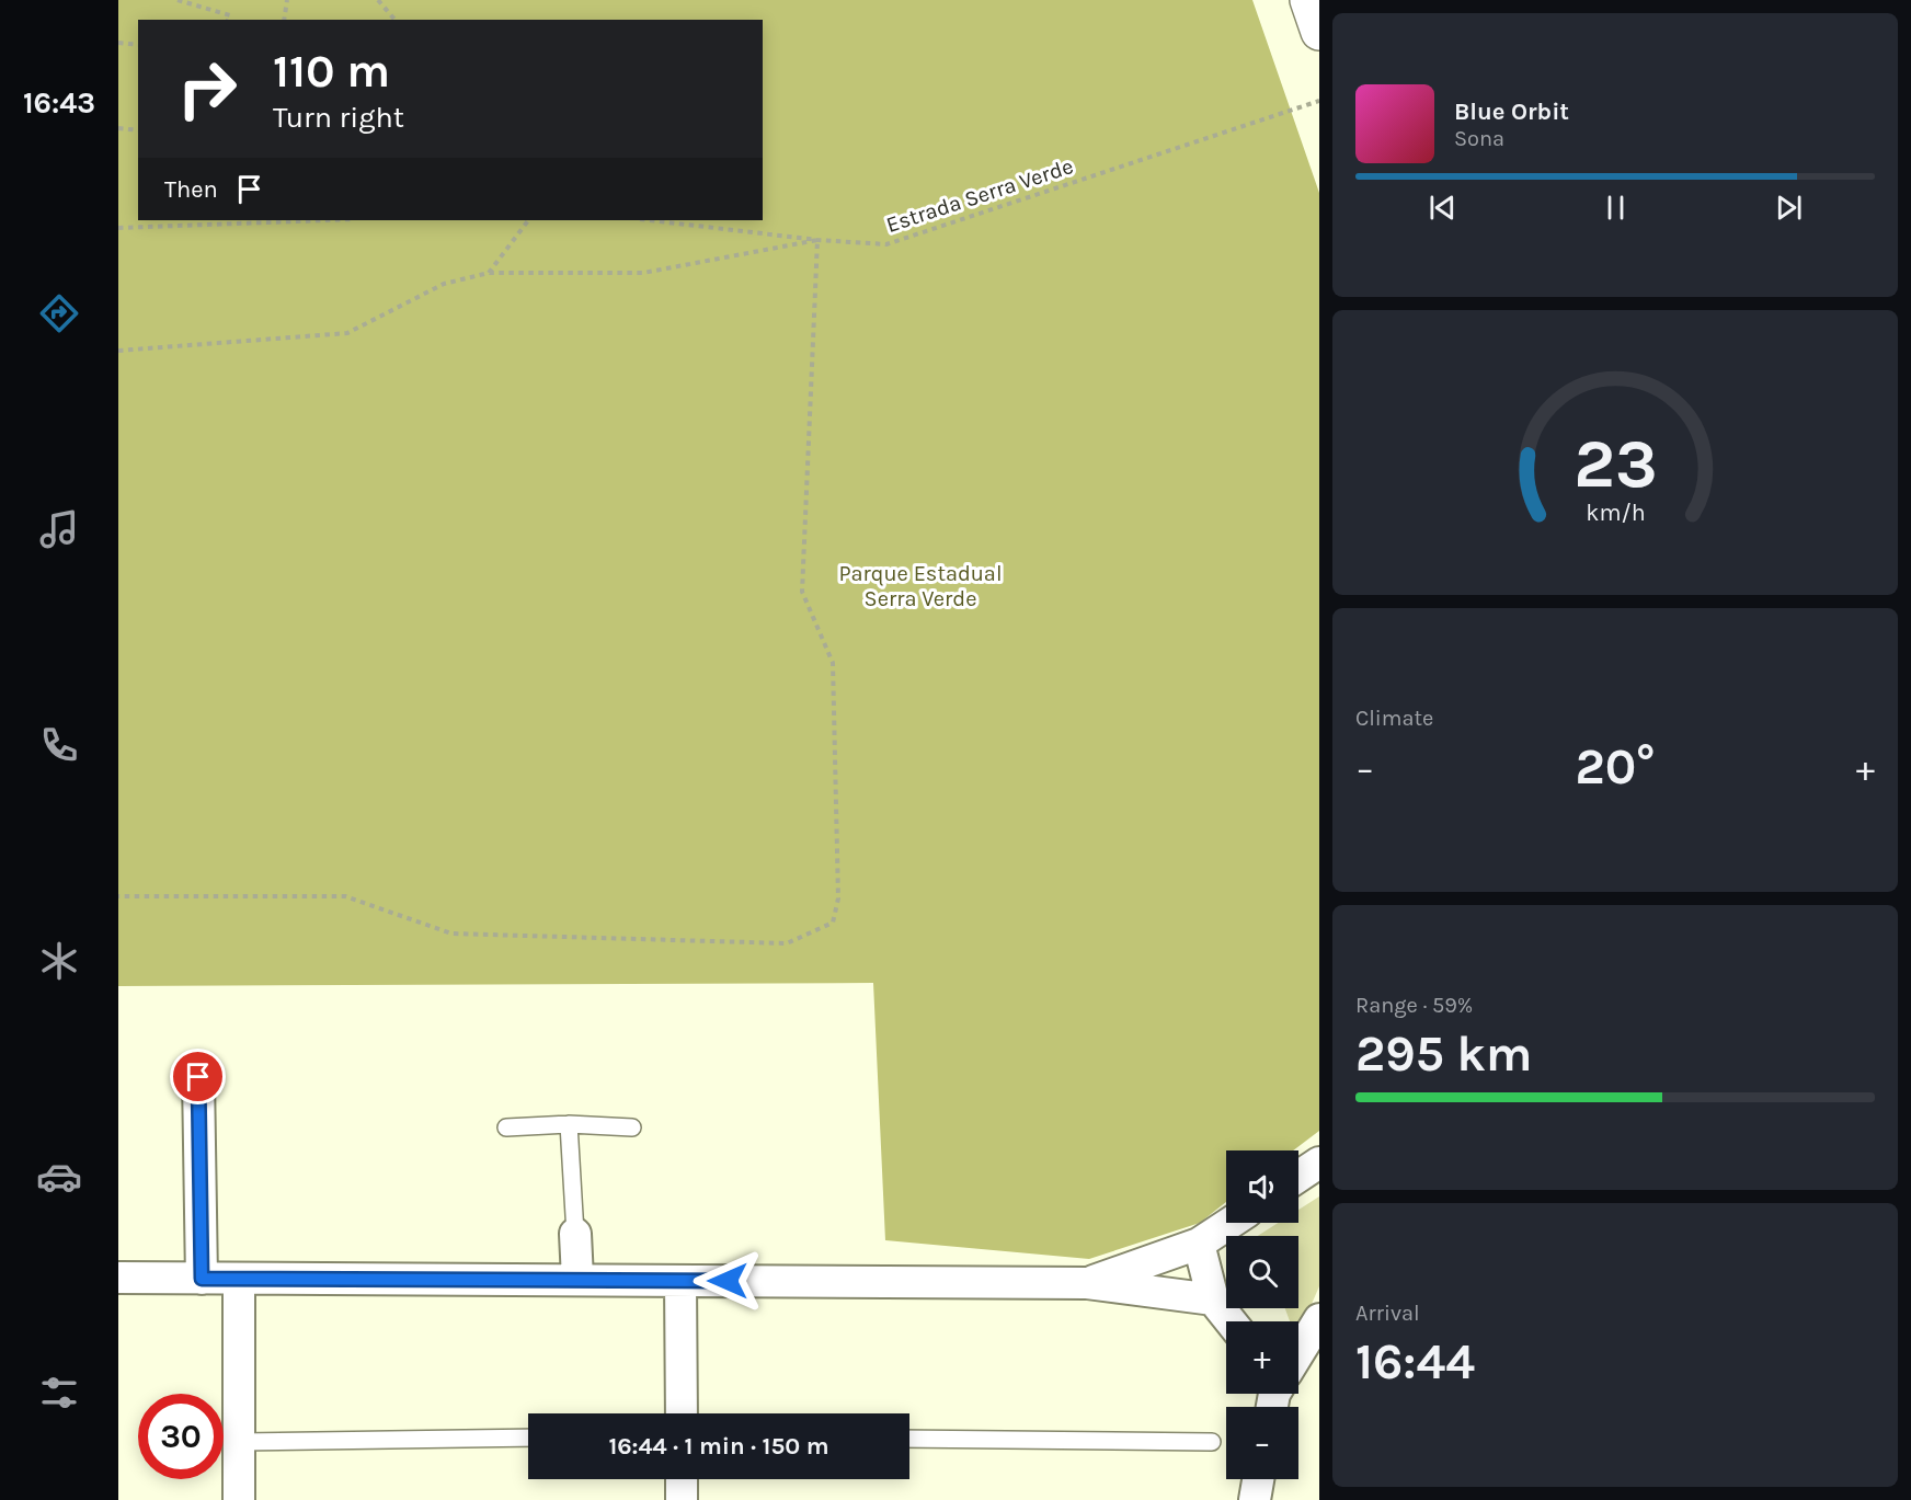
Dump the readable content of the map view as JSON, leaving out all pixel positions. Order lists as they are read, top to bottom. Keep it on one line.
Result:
{"streets":{"path":["Estrada Serra Verde"]},"parks":["Parque Estadual Serra Verde"],"page":{"tabs":"16:43","turn":["110 m","Turn right"],"song":["Blue Orbit","Sona"],"then":"Then","tile":["Climate",["Range · 59%","295 km"],["Arrival","16:44"]],"heat":["−","20°","+"],"map_buttons":["+","−"],"limit":"30","trip":"16:44 · 1 min · 150 m","gauge":["23","km/h"]}}
